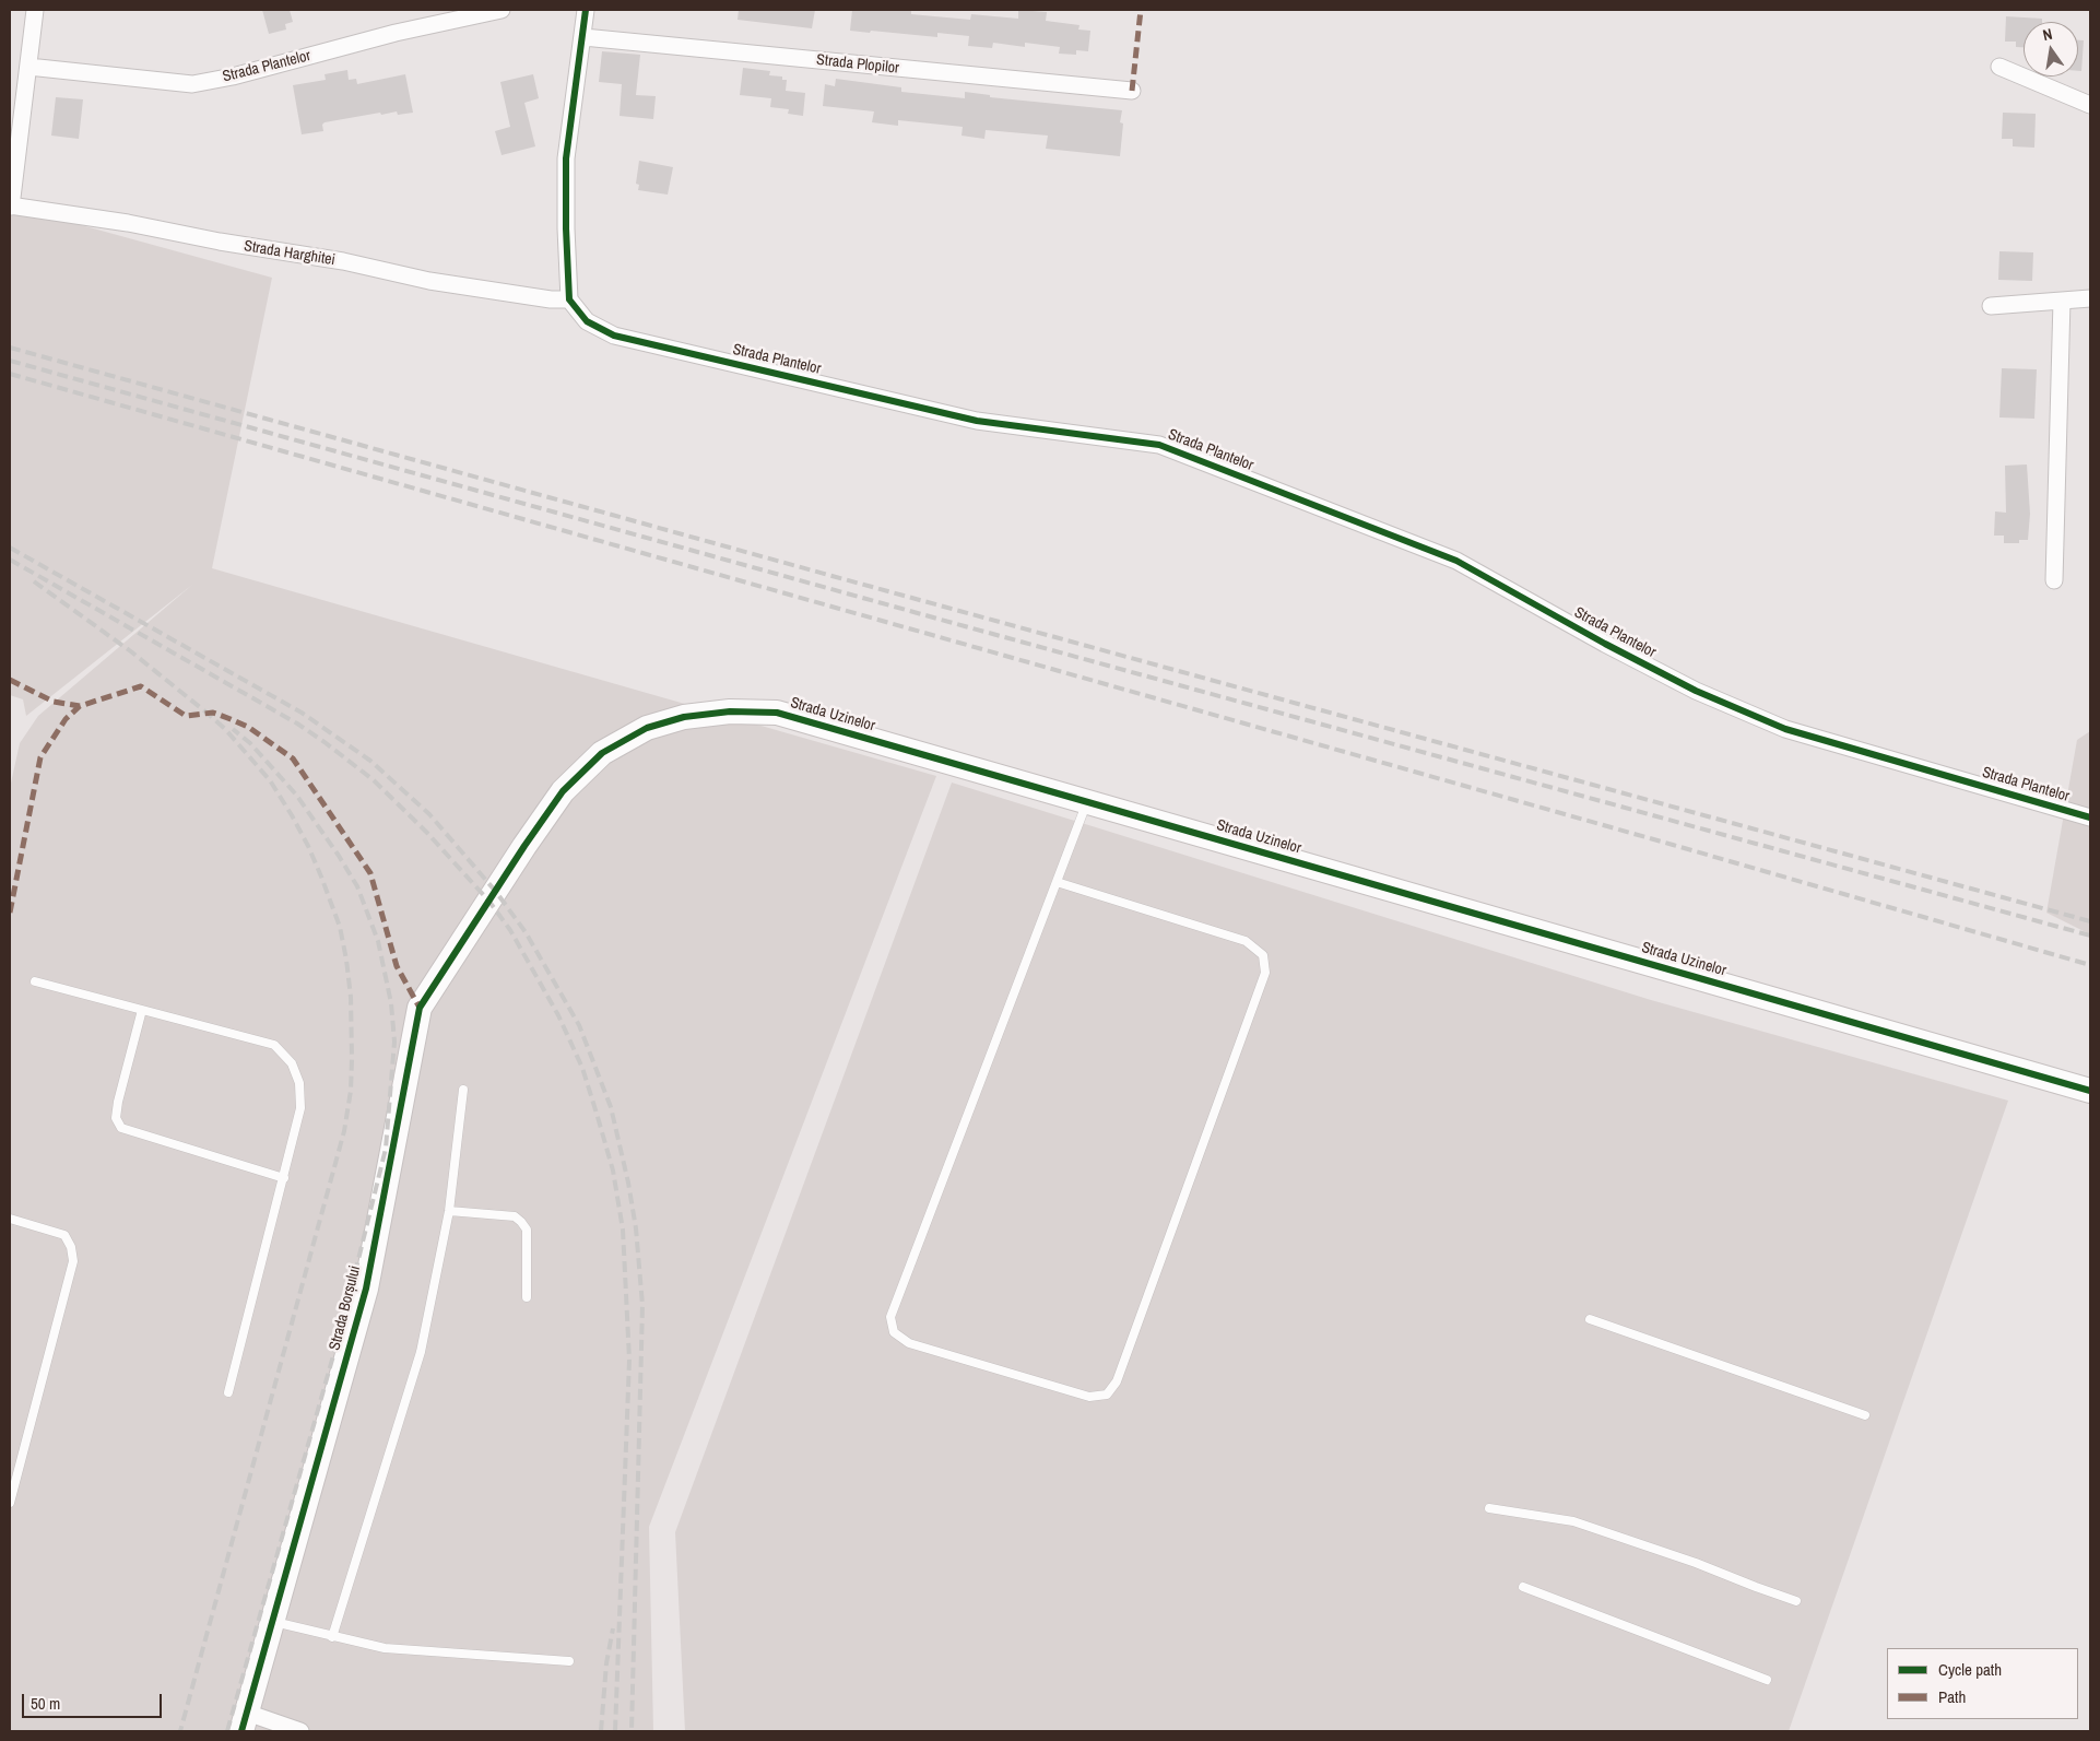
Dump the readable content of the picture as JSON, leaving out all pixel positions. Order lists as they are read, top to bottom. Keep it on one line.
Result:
{"streets":{"street":["Strada Plopilor","Strada Plantelor","Strada Harghitei","Strada Uzinelor","Strada Borșului"]},"crossings":[["Strada Plantelor","Strada Harghitei"],["Strada Uzinelor","Strada Borșului"]],"legend":["Cycle path","Path"],"scale_bar":"50 m","north":"top"}
